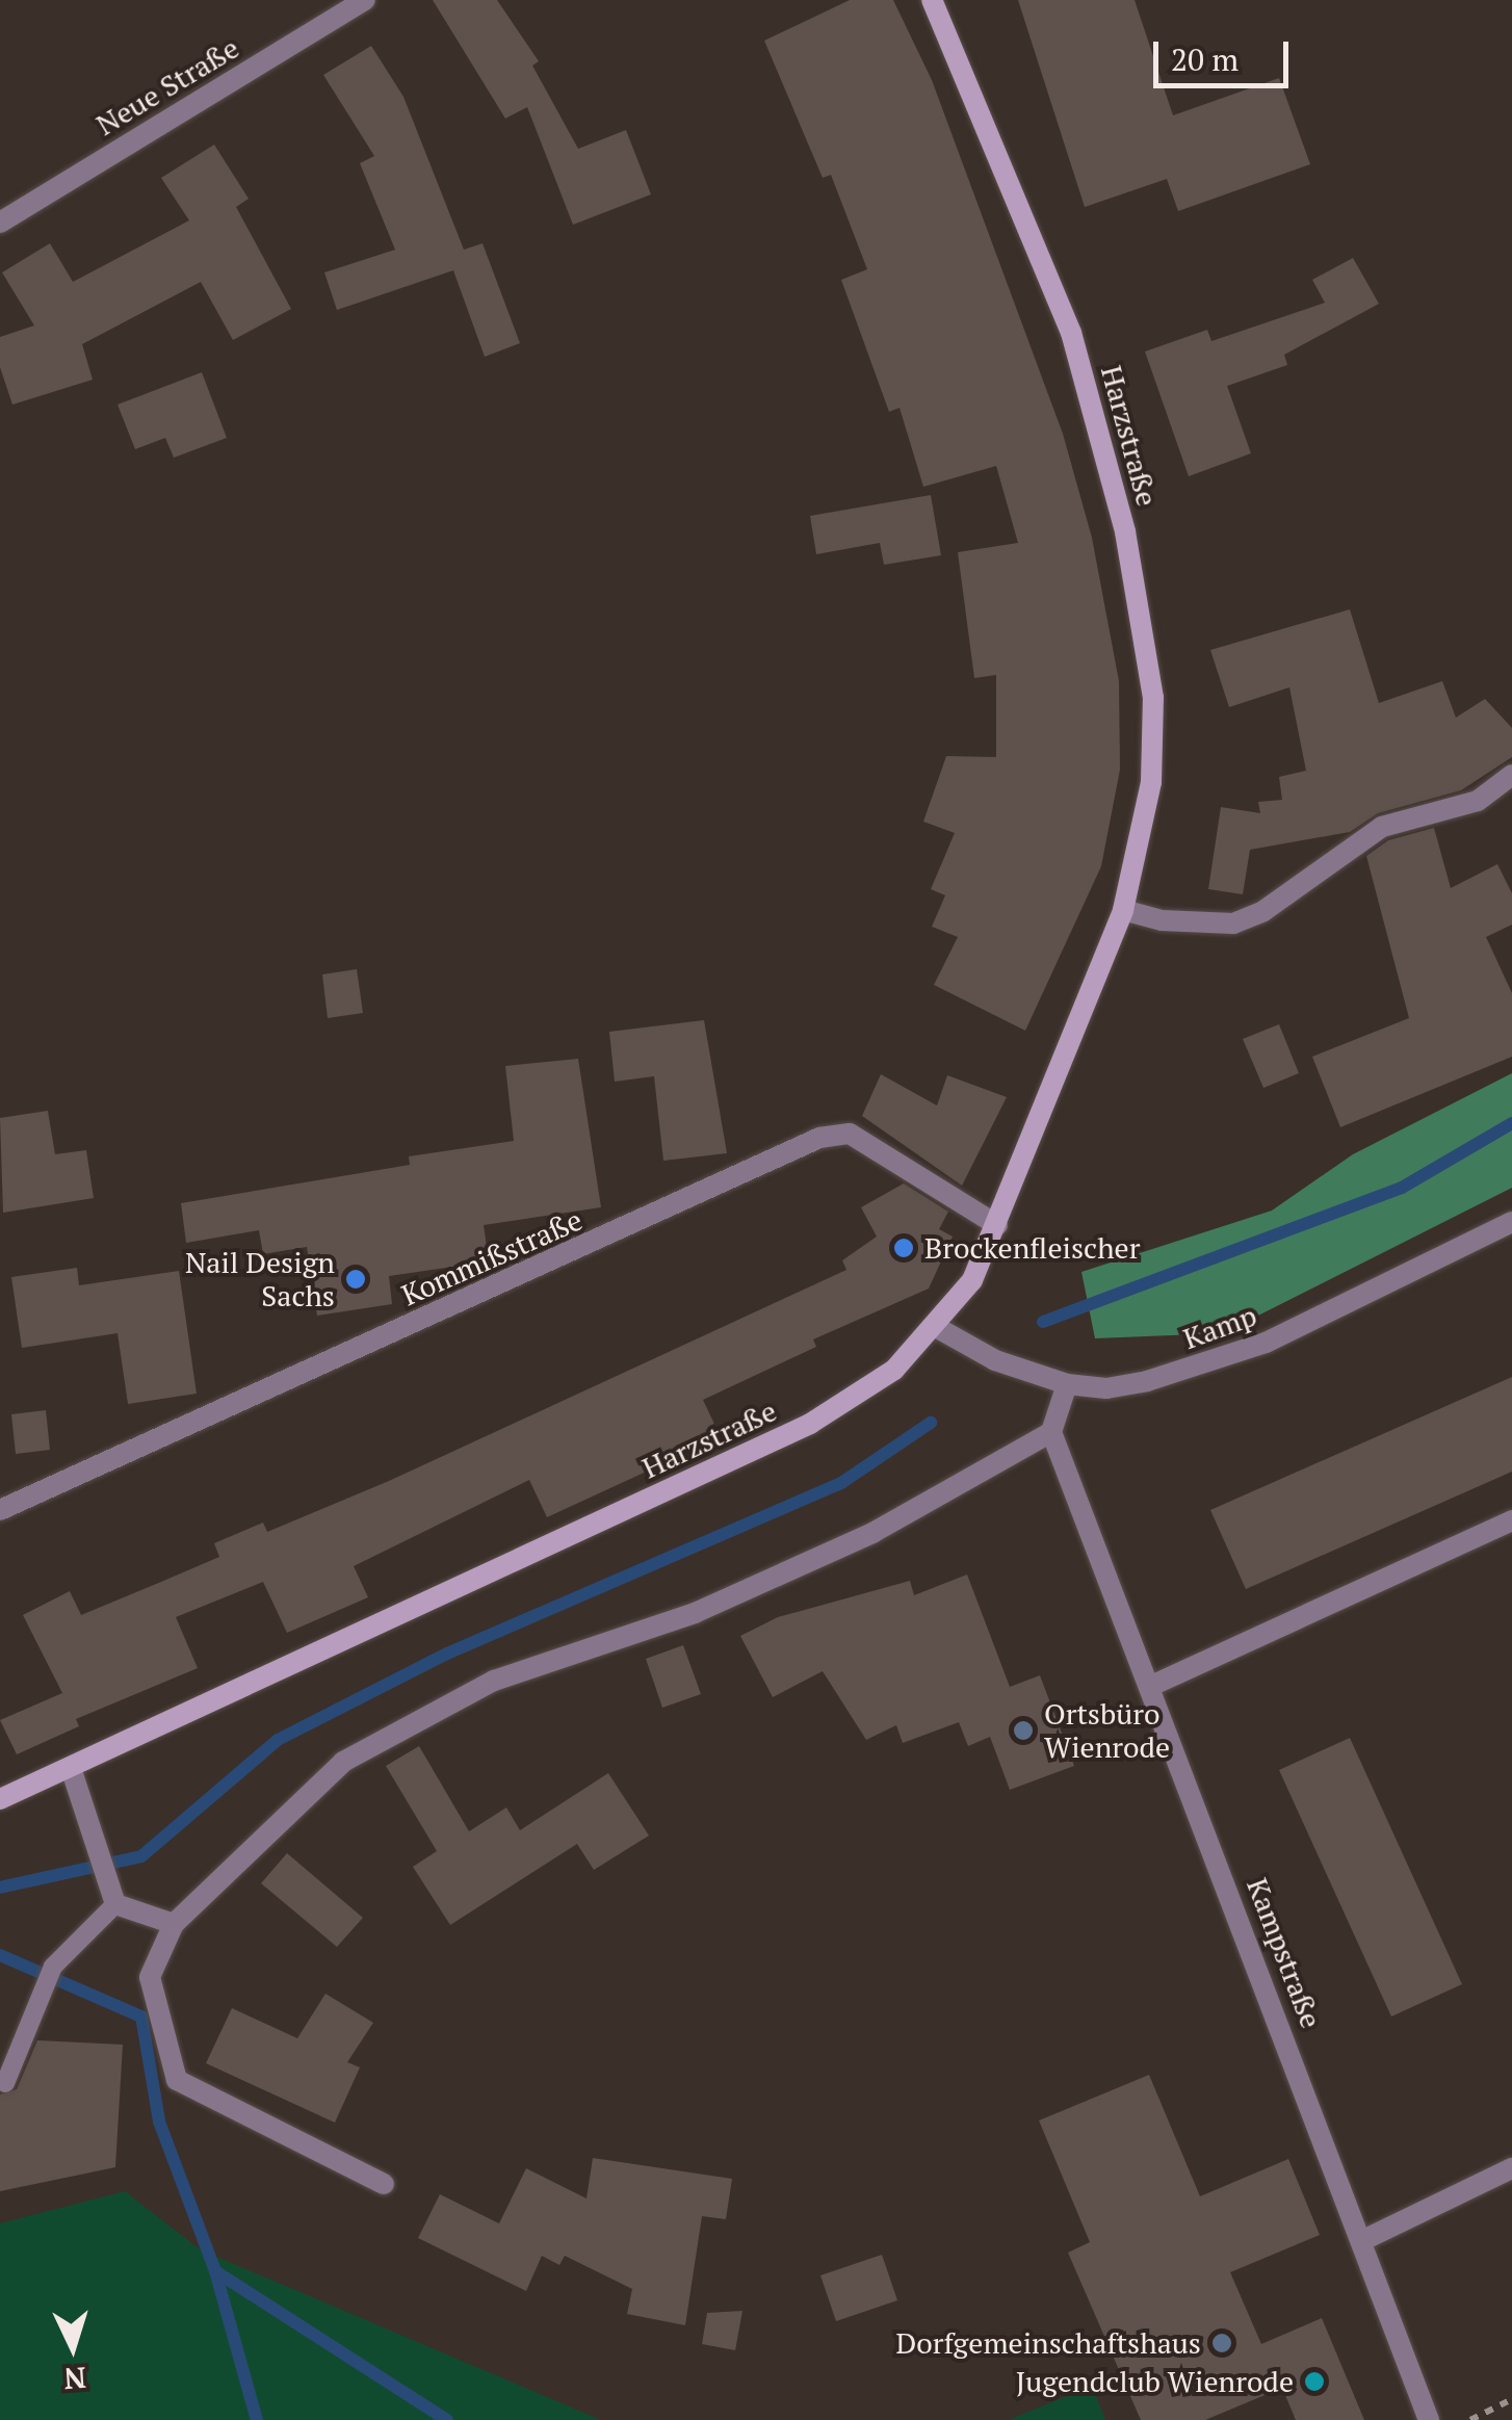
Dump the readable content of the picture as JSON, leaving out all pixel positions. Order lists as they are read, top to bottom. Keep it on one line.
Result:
{"streets":{"main road":["Harzstraße"],"street":["Neue Straße","Kommißstraße","Kamp","Kampstraße"]},"crossings":[["Harzstraße","Kommißstraße"],["Harzstraße","Kamp"]],"places":["Brockenfleischer","Nail Design Sachs","Ortsbüro Wienrode","Dorfgemeinschaftshaus","Jugendclub Wienrode"],"scale_bar":"20 m","north":"bottom"}
